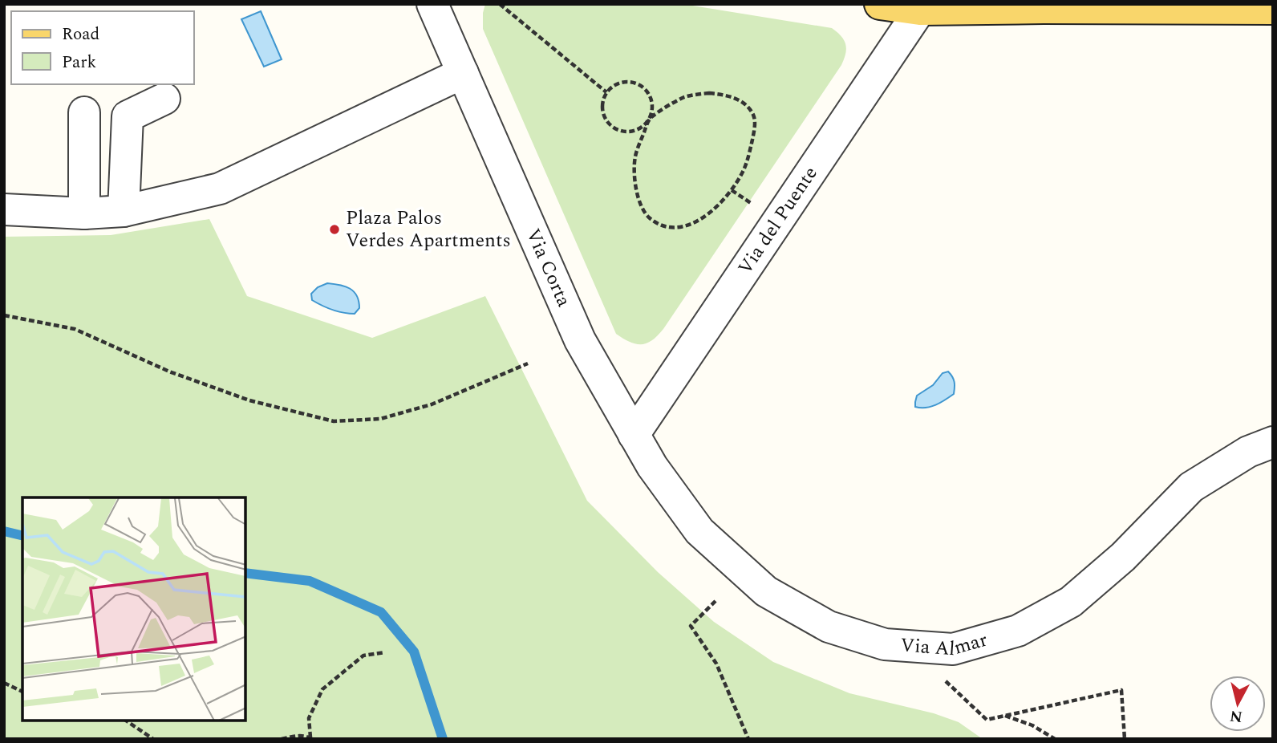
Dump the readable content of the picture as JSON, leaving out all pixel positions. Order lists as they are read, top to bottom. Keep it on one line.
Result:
{"streets":{"street":["Via del Puente","Via Corta","Via Almar"]},"crossings":[["Via del Puente","Via Corta"],["Via del Puente","Via Almar"],["Via Corta","Via Almar"]],"places":["Plaza Palos Verdes Apartments"],"legend":["Road","Park"],"north":"bottom"}
